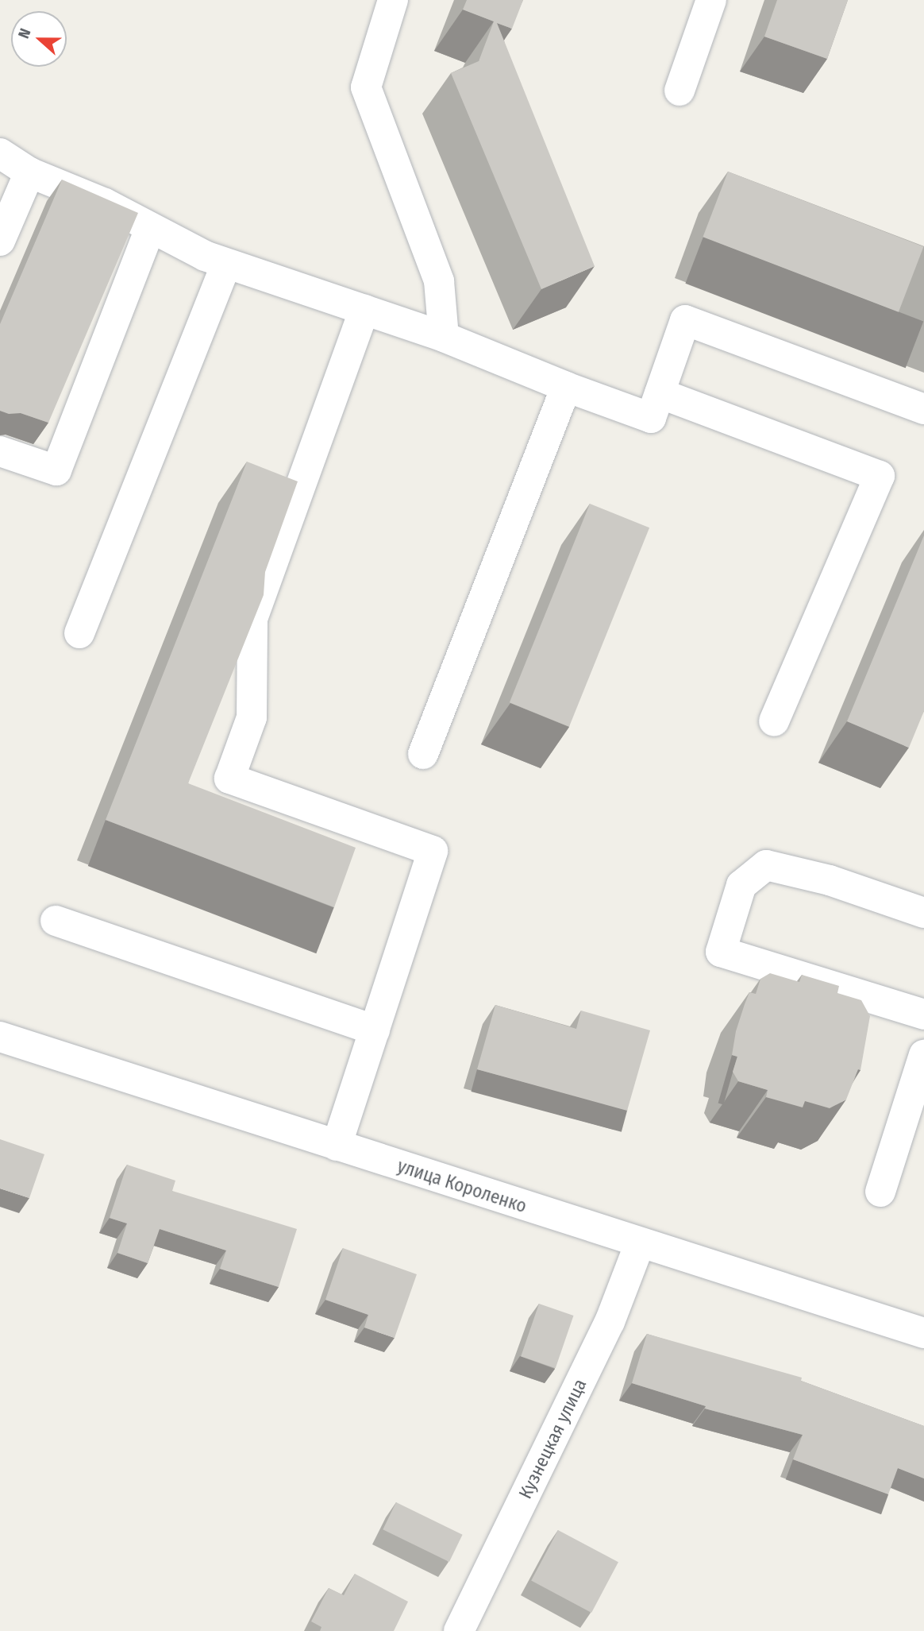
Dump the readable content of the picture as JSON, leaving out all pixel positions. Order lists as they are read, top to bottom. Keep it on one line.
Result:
{"streets":{"street":["улица Короленко","Кузнецкая улица"]},"crossings":[["улица Короленко","Кузнецкая улица"]],"north":"left"}
